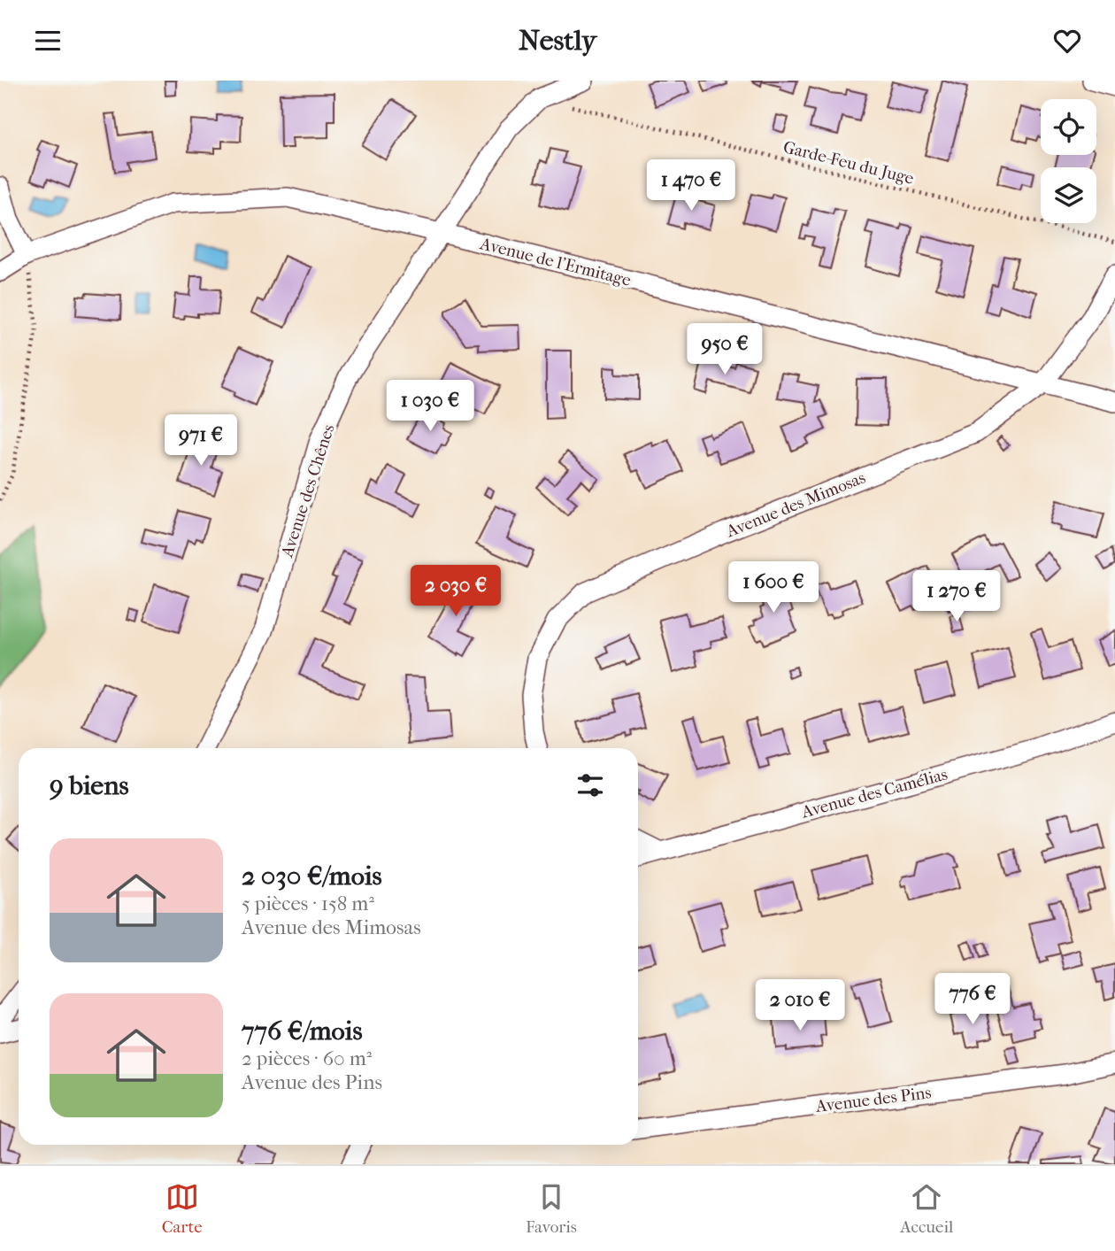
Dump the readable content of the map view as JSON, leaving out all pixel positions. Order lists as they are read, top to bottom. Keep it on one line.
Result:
{"streets":{"street":["Avenue de l'Ermitage","Avenue des Chênes","Avenue des Mimosas","Avenue des Camélias","Avenue des Pins"],"path":["Garde-Feu du Juge"]},"crossings":[["Garde-Feu du Juge","Avenue des Chênes"],["Avenue de l'Ermitage","Avenue des Chênes"],["Avenue de l'Ermitage","Avenue des Mimosas"]],"page":{"header":"Nestly","price":["1 470 €","950 €","1 030 €","971 €","1 600 €","2 030 €","1 270 €","776 €","2 010 €"],"heading":"9 biens","list":[{"name":"2 030 €/mois","note":"5 pièces · 158 m² · Avenue des Mimosas"},{"name":"776 €/mois","note":"2 pièces · 60 m² · Avenue des Pins"}],"tabs":["Carte","Favoris","Accueil"]}}
